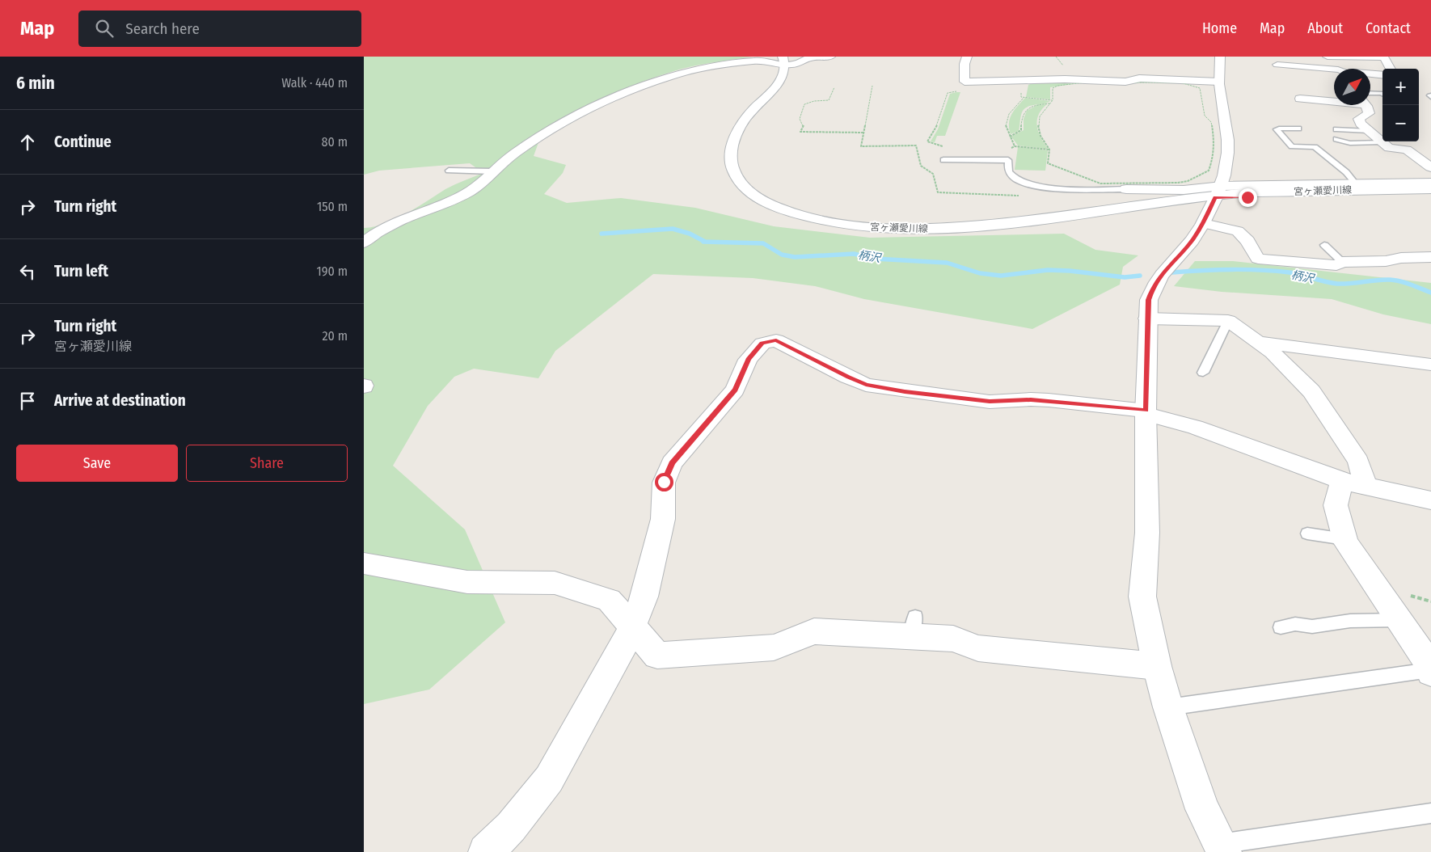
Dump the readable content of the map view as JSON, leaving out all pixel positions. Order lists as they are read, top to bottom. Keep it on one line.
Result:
{"streets":{"street":["宮ヶ瀬愛川線"]},"water":["柄沢"],"north":"top right","page":{"header":"Map","search":"Search here","nav":["Home","Map","About","Contact"],"heading":["6 min","Walk · 440 m"],"map_buttons":["+","−"],"list":[["Continue","80 m"],["Turn right","150 m"],["Turn left","190 m"],["Turn right","宮ヶ瀬愛川線","20 m"],"Arrive at destination"],"buttons":["Save","Share"]}}
